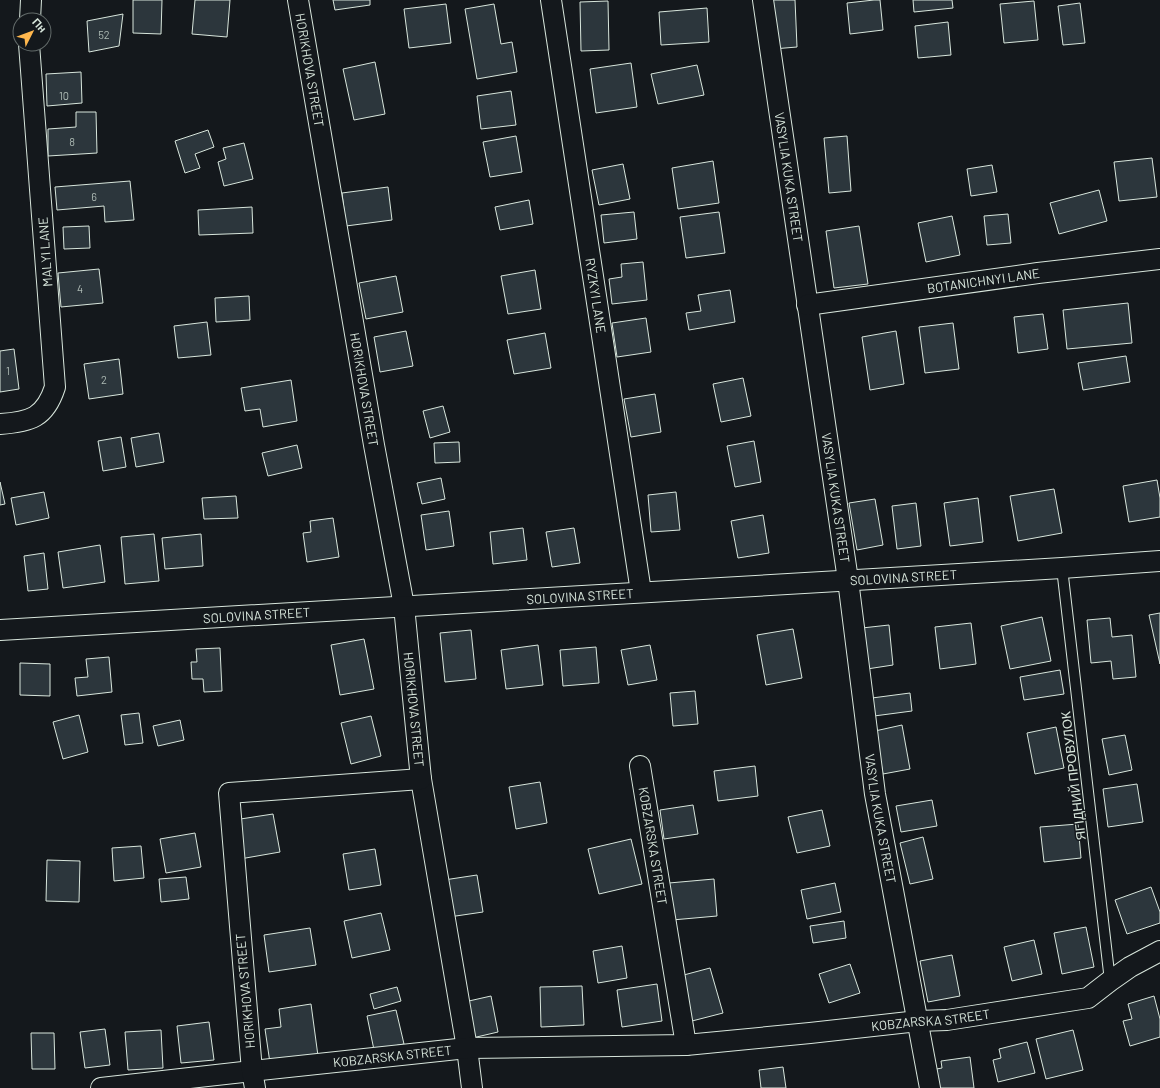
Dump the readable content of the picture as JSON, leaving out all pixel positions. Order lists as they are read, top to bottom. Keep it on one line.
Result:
{"streets":{"street":["HORIKHOVA STREET","VASYLIA KUKA STREET","MALYI LANE","BOTANICHNYI LANE","RYZKYI LANE","SOLOVINA STREET","KOBZARSKA STREET"],"lane":["ЯГІДНИЙ ПРОВУЛОК"]},"crossings":[["HORIKHOVA STREET","SOLOVINA STREET"],["HORIKHOVA STREET","KOBZARSKA STREET"],["VASYLIA KUKA STREET","BOTANICHNYI LANE"],["VASYLIA KUKA STREET","SOLOVINA STREET"],["VASYLIA KUKA STREET","KOBZARSKA STREET"],["RYZKYI LANE","SOLOVINA STREET"],["SOLOVINA STREET","ЯГІДНИЙ ПРОВУЛОК"],["ЯГІДНИЙ ПРОВУЛОК","KOBZARSKA STREET"]],"house_numbers":["52","10","8","6","4","1","2"],"north":"top right"}
